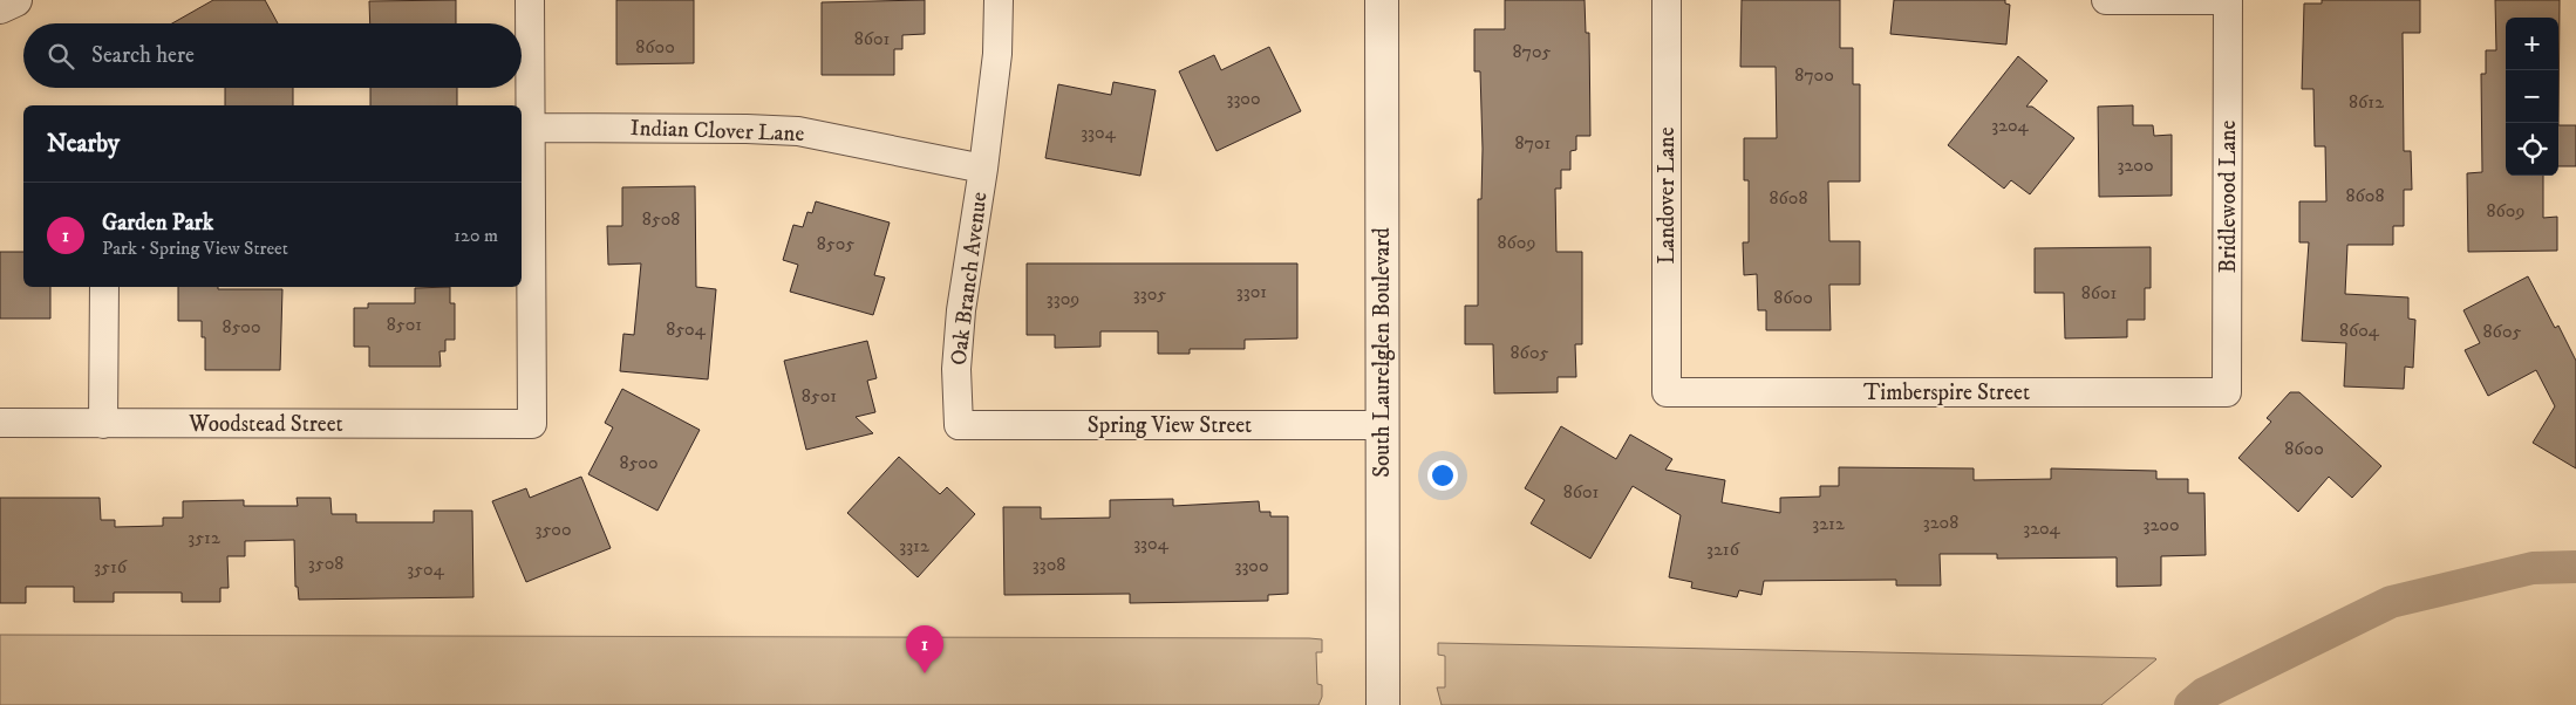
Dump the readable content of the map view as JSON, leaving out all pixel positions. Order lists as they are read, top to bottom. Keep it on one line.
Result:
{"streets":{"street":["Indian Clover Lane","Landover Lane","Bridlewood Lane","Oak Branch Avenue","South Laurelglen Boulevard","Timberspire Street","Woodstead Street","Spring View Street"]},"crossings":[["Indian Clover Lane","Oak Branch Avenue"],["Indian Clover Lane","Woodstead Street"],["Landover Lane","Timberspire Street"],["Bridlewood Lane","Timberspire Street"],["Oak Branch Avenue","Spring View Street"],["South Laurelglen Boulevard","Spring View Street"]],"house_numbers":["8601","8600","8705","8700","3300","8612","3204","3304","8701","3200","8608","8608","8609","8508","8609","8505","3301","8601","3305","8600","3309","8501","8500","8504","8604","8605","8605","8501","8600","8500","8601","3208","3212","3200","3204","3500","3512","3304","3312","3216","3508","3308","3300","3516","3504"],"page":{"map_buttons":["+","−"],"search":"Search here","heading":"Nearby","list":[{"mark":"1","name":"Garden Park","note":"Park · Spring View Street","value":"120 m"}],"pins":"1"}}
